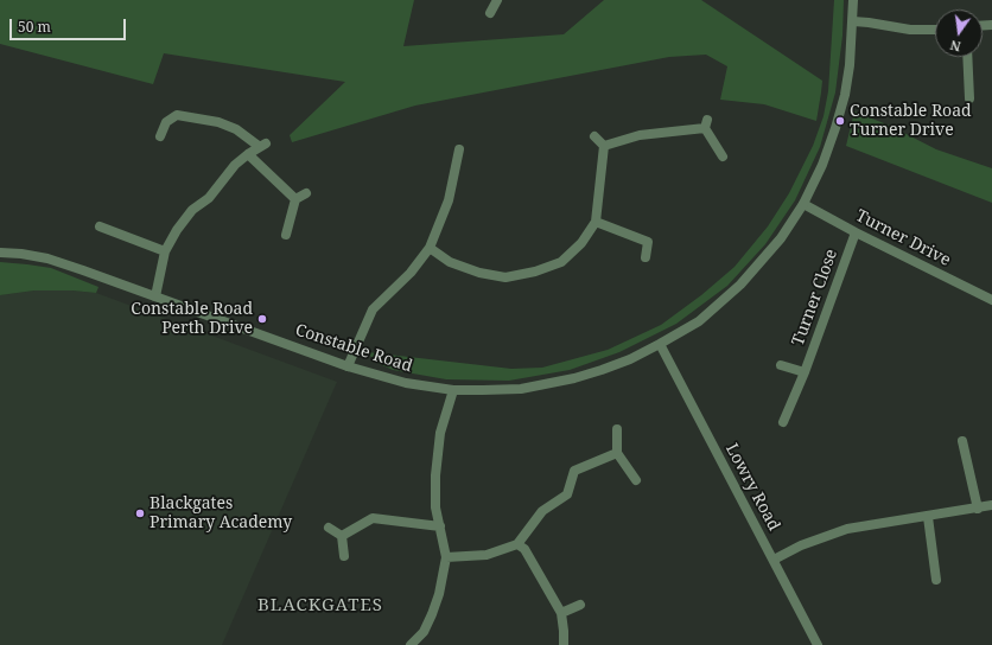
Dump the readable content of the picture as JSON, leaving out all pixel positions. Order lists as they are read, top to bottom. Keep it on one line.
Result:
{"streets":{"street":["Turner Drive","Turner Close","Constable Road","Lowry Road"]},"crossings":[["Turner Drive","Turner Close"],["Turner Drive","Constable Road"],["Constable Road","Lowry Road"]],"districts":["BLACKGATES"],"places":["Constable Road Turner Drive","Constable Road Perth Drive","Blackgates Primary Academy"],"scale_bar":"50 m","north":"bottom"}
